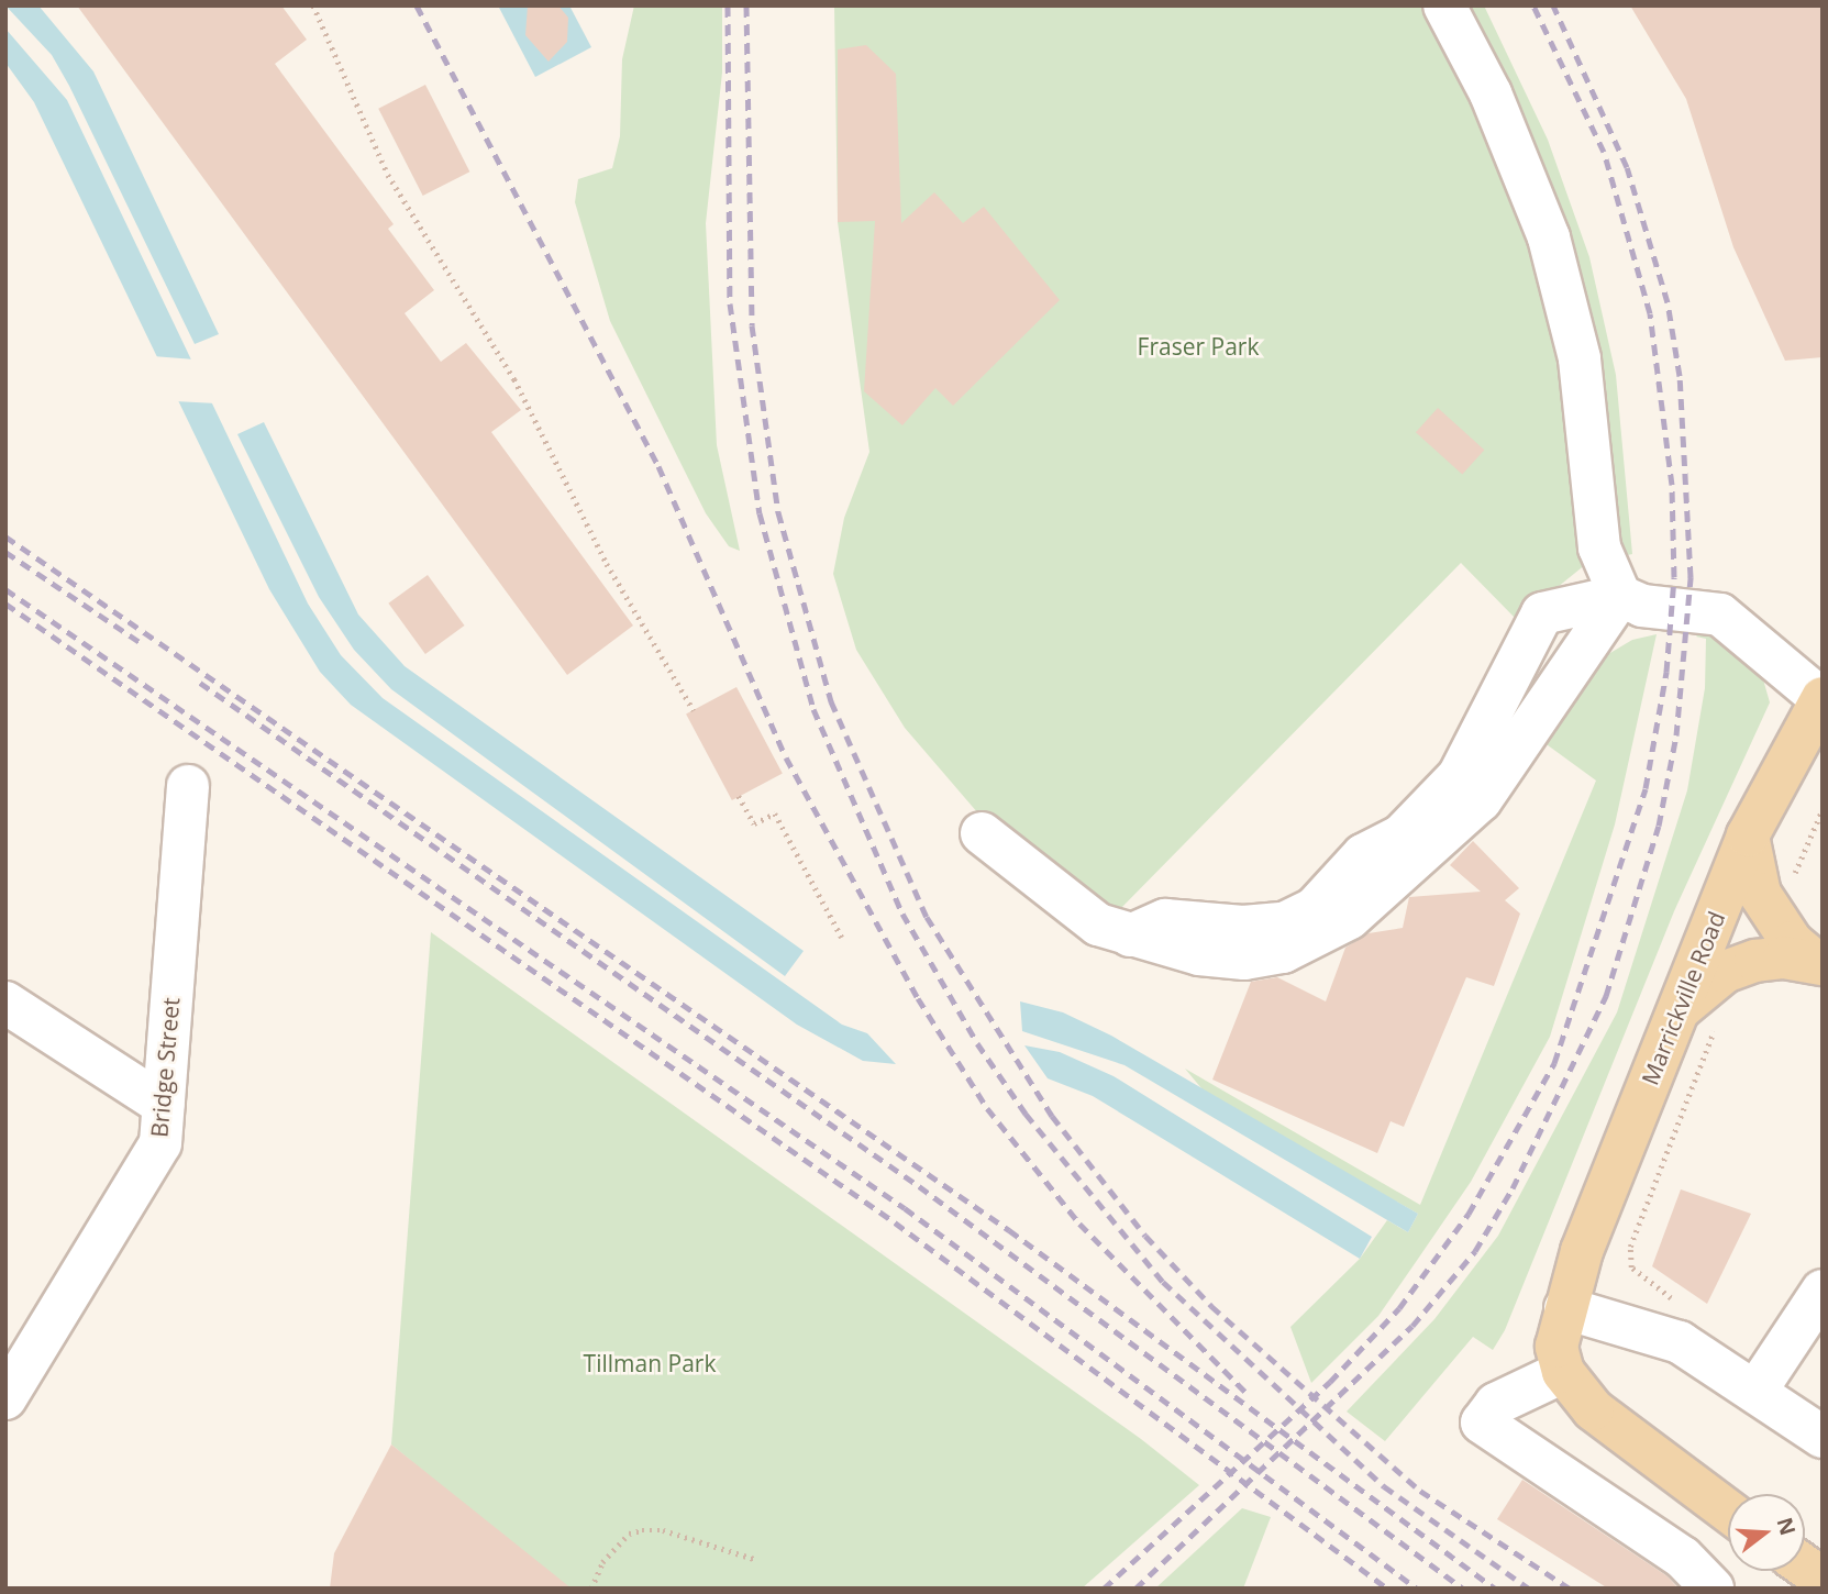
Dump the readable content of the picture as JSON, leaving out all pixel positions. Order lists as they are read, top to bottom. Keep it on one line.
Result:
{"streets":{"main road":["Marrickville Road"],"street":["Bridge Street"]},"parks":["Fraser Park","Tillman Park"],"north":"right"}
